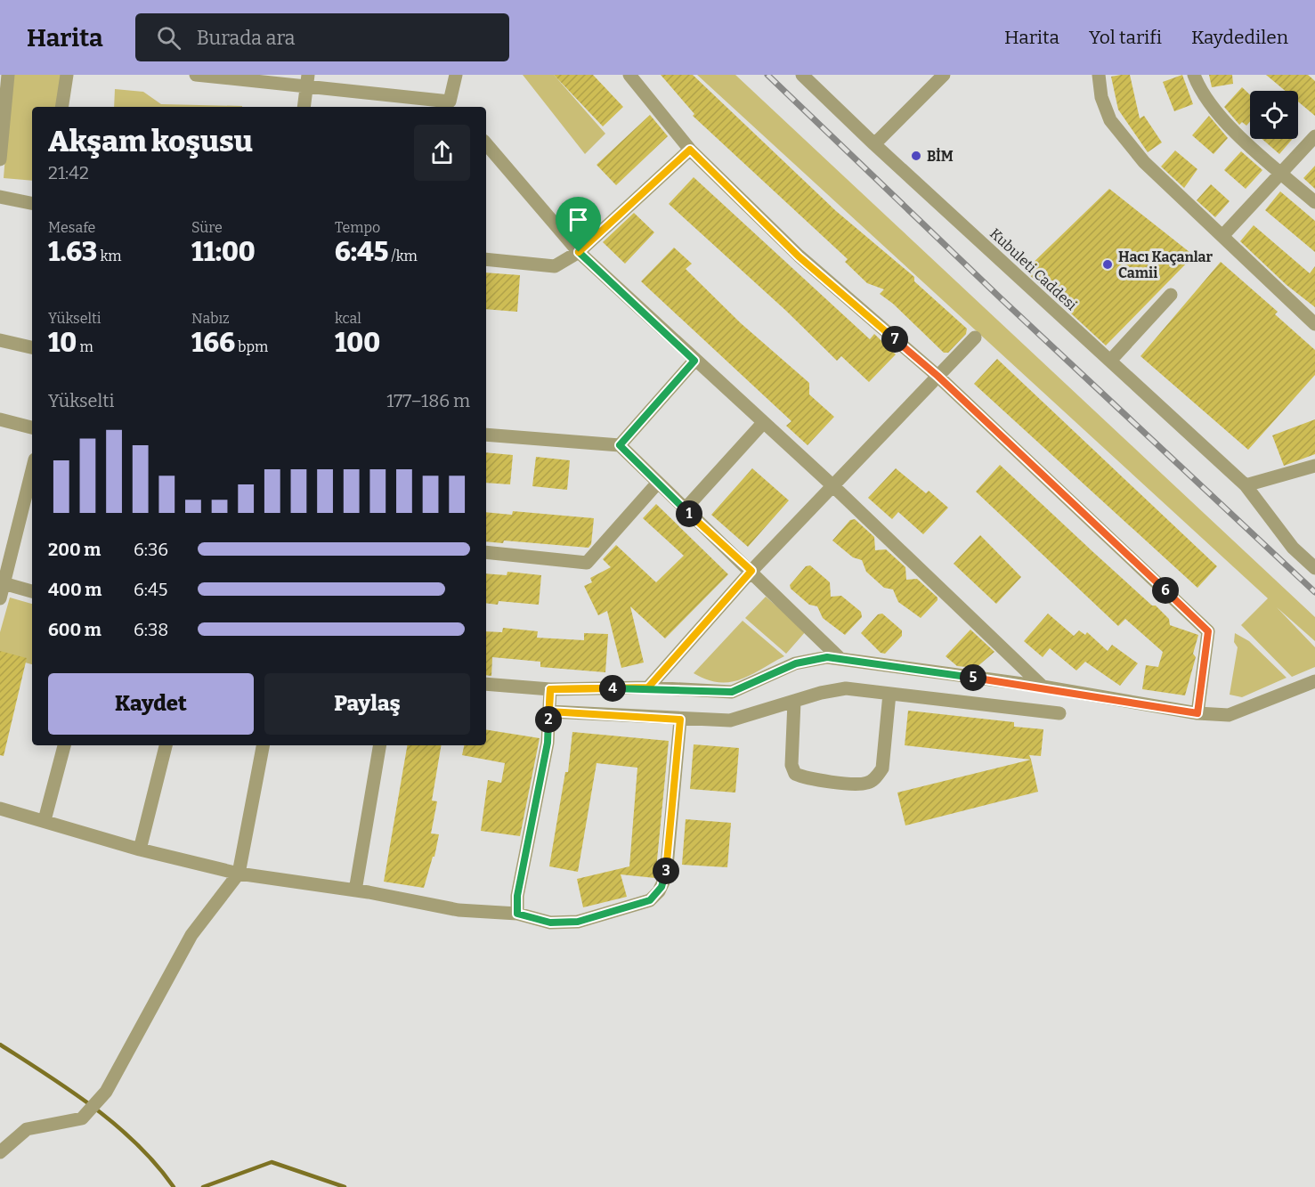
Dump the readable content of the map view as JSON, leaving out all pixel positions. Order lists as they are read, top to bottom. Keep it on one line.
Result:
{"streets":{"street":["Kubuleti Caddesi"]},"places":["BİM","Hacı Kaçanlar Camii"],"page":{"header":"Harita","search":"Burada ara","nav":["Harita","Yol tarifi","Kaydedilen"],"heading":["Akşam koşusu","21:42"],"stats":[["Mesafe","1.63 km"],["Süre","11:00"],["Tempo","6:45 /km"],["Yükselti","10 m"],["Nabız","166 bpm"],["kcal","100"]],"pins":["7","1","6","5","4","2","3"],"chart":["Yükselti","177–186 m"],"list":[{"name":"200 m","note":"6:36"},{"name":"400 m","note":"6:45"},{"name":"600 m","note":"6:38"}],"buttons":["Kaydet","Paylaş"]}}
